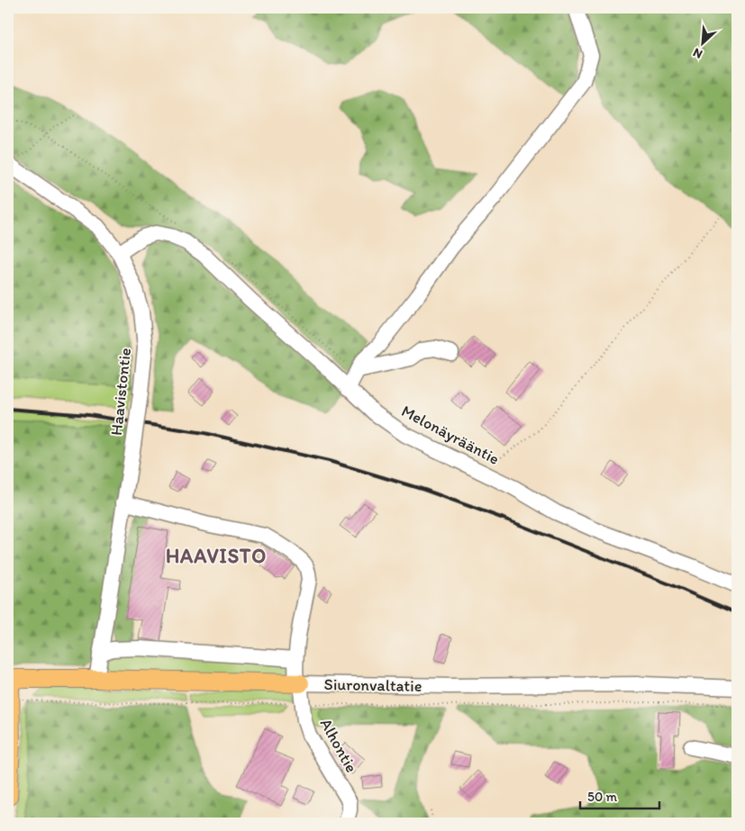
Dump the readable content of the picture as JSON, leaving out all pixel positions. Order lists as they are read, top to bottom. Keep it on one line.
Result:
{"streets":{"main road":["Siuronvaltatie"],"street":["Haavistontie","Melonäyrääntie","Alhontie"]},"crossings":[["Haavistontie","Melonäyrääntie"],["Haavistontie","Siuronvaltatie"],["Haavistontie","Alhontie"],["Siuronvaltatie","Alhontie"]],"districts":["HAAVISTO"],"scale_bar":"50 m","north":"bottom left"}
